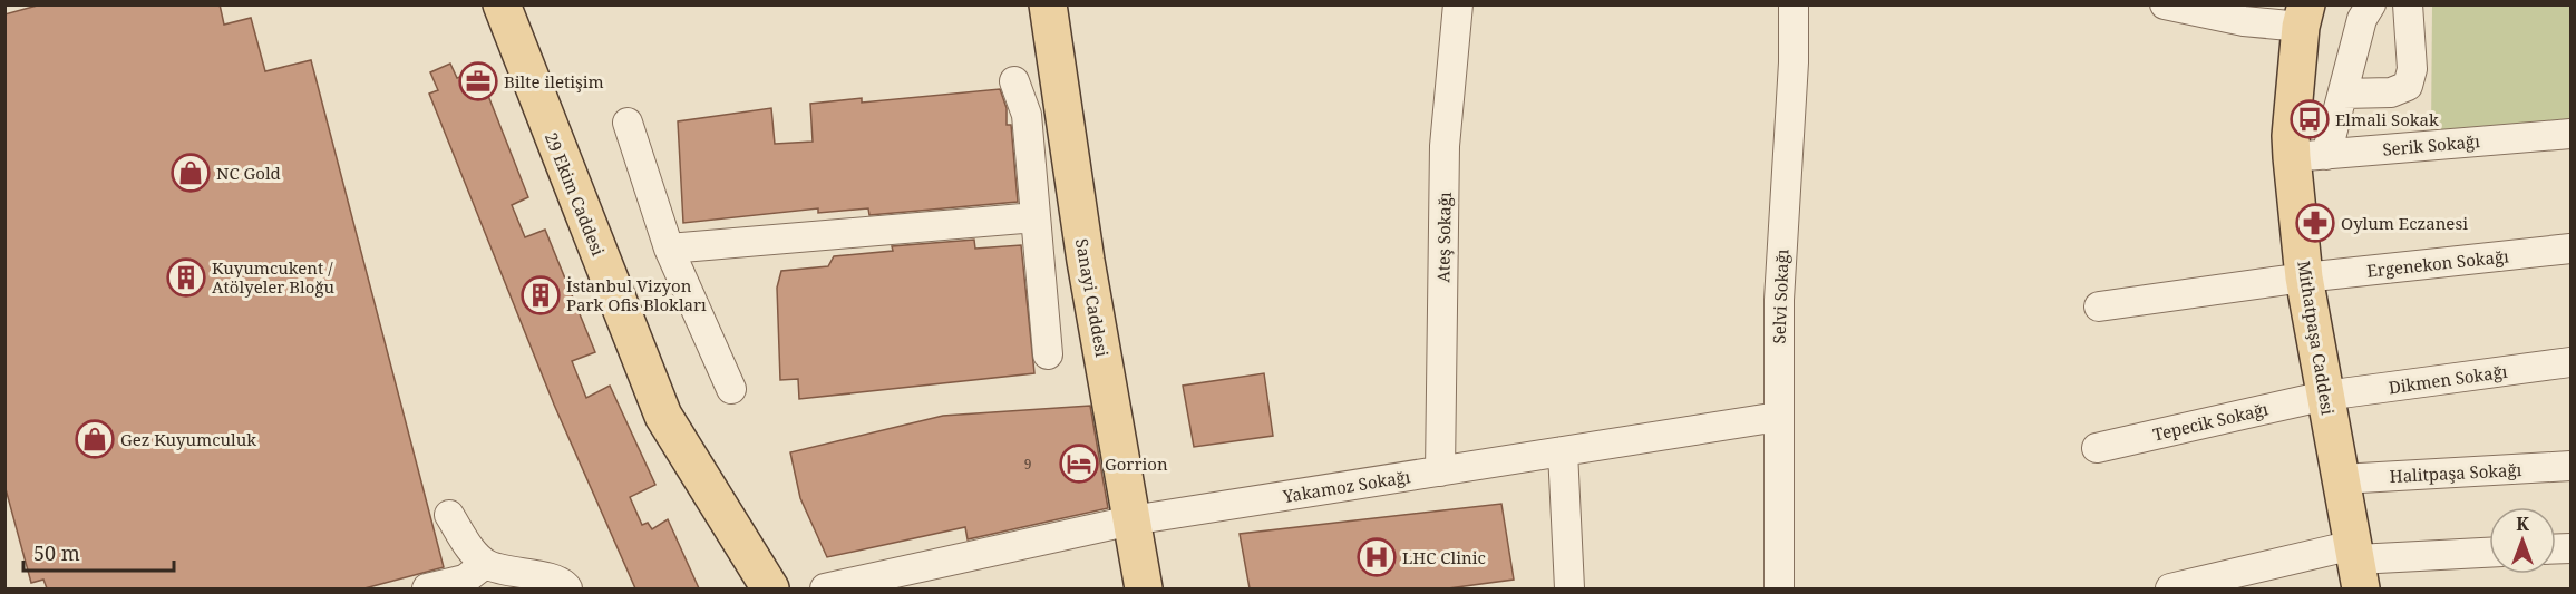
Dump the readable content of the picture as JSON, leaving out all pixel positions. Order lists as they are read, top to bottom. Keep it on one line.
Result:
{"streets":{"main road":["29 Ekim Caddesi","Sanayi Caddesi","Mithatpaşa Caddesi"],"street":["Serik Sokağı","Ateş Sokağı","Ergenekon Sokağı","Selvi Sokağı","Dikmen Sokağı","Tepecik Sokağı","Halitpaşa Sokağı","Yakamoz Sokağı"]},"crossings":[["Serik Sokağı","Mithatpaşa Caddesi"],["Ateş Sokağı","Yakamoz Sokağı"],["Ergenekon Sokağı","Mithatpaşa Caddesi"],["Selvi Sokağı","Yakamoz Sokağı"],["Sanayi Caddesi","Yakamoz Sokağı"],["Mithatpaşa Caddesi","Dikmen Sokağı"],["Mithatpaşa Caddesi","Tepecik Sokağı"],["Mithatpaşa Caddesi","Halitpaşa Sokağı"],["Dikmen Sokağı","Tepecik Sokağı"]],"places":{"office":["Bilte iletişim"],"bus stop":["Elmali Sokak"],"shop":["NC Gold","Gez Kuyumculuk"],"pharmacy":["Oylum Eczanesi"],"building":["Kuyumcukent / Atölyeler Bloğu","İstanbul Vizyon Park Ofis Blokları"],"hotel":["Gorrion"],"hospital":["LHC Clinic"]},"house_numbers":["9"],"scale_bar":"50 m","north":"top"}
